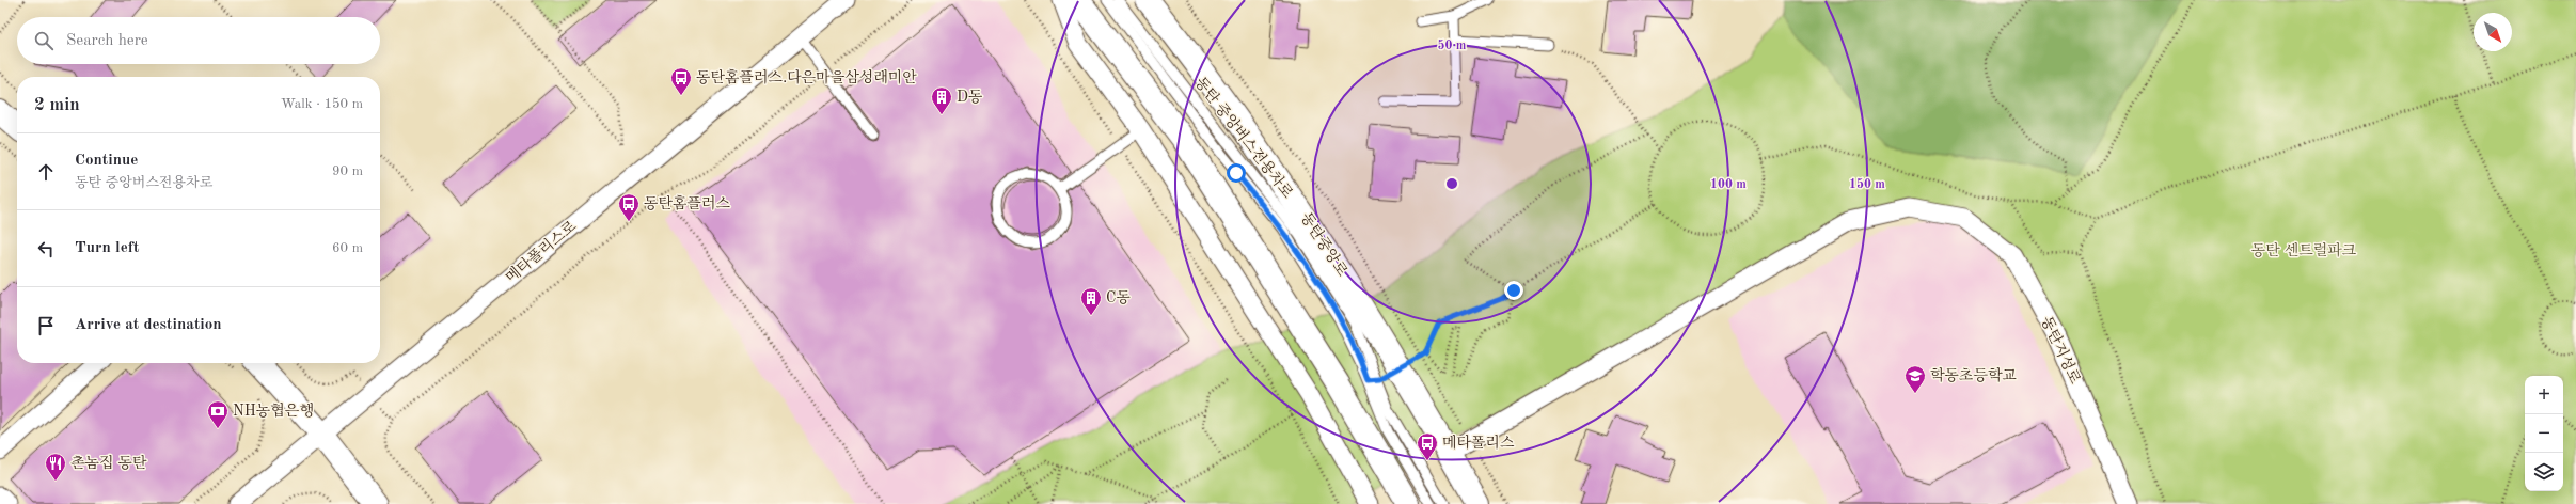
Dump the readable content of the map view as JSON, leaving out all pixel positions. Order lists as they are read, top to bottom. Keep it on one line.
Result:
{"streets":{"street":["동탄중앙로","메타폴리스로","동탄지성로"],"lane":["동탄 중앙버스전용차로"]},"parks":["동탄 센트럴파크"],"places":{"bus stop":["동탄홈플러스.다은마을삼성래미안","동탄홈플러스","메타폴리스"],"building":["D동","C동"],"school or university":["학동초등학교"],"bank":["NH농협은행"],"restaurant":["촌놈집 동탄"]},"north":"bottom right","page":{"search":"Search here","heading":["2 min","Walk · 150 m"],"list":[["Continue","동탄 중앙버스전용차로","90 m"],["Turn left","60 m"],"Arrive at destination"],"map_buttons":["+","−"]},"rings":["50 m","100 m","150 m"]}
